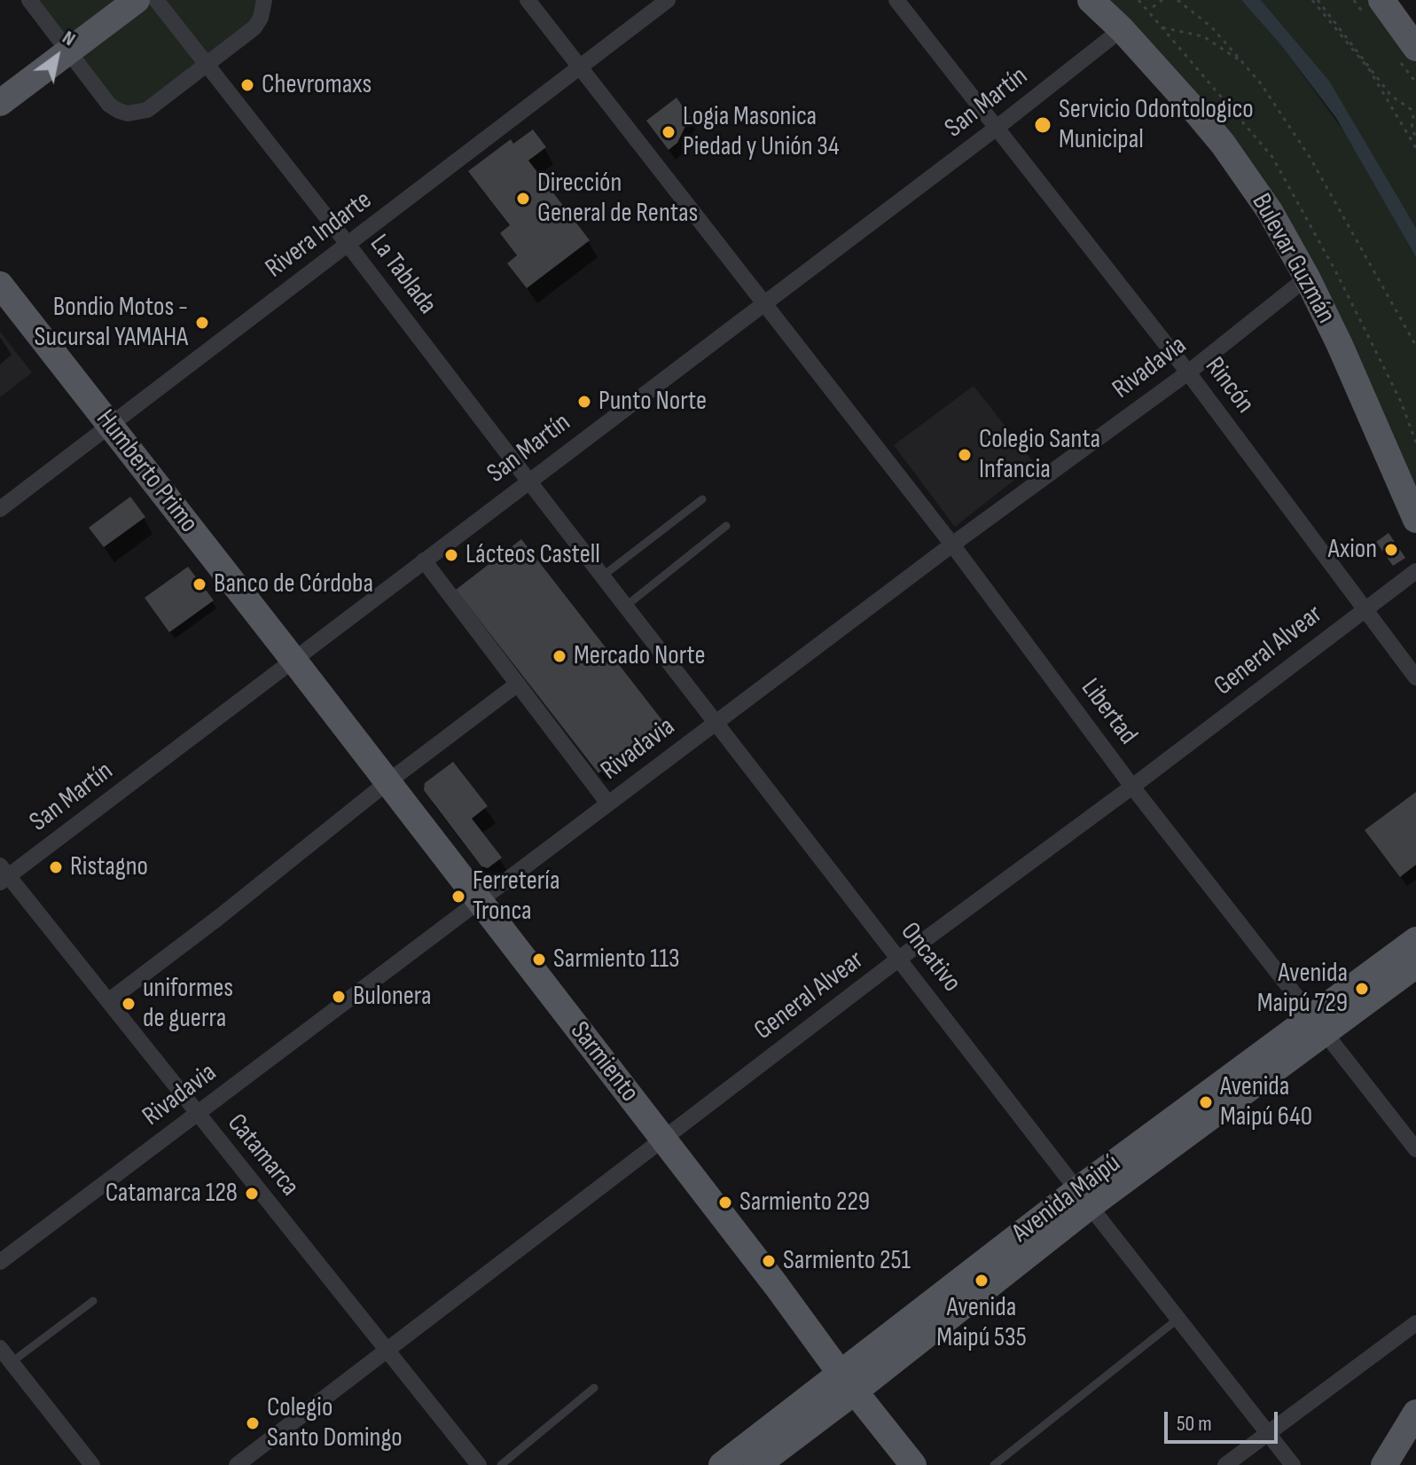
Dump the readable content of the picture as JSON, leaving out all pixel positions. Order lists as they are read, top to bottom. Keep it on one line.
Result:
{"streets":{"main road":["Bulevar Guzmán","Humberto Primo","Sarmiento","Avenida Maipú"],"street":["San Martín","Rivera Indarte","La Tablada","Rivadavia","Rincón","General Alvear","Libertad","Oncativo","Catamarca"]},"crossings":[["San Martín","Bulevar Guzmán"],["San Martín","La Tablada"],["San Martín","Rincón"],["San Martín","Humberto Primo"],["San Martín","Libertad"],["San Martín","Oncativo"],["San Martín","Sarmiento"],["San Martín","Catamarca"],["Rivera Indarte","La Tablada"],["Rivera Indarte","Humberto Primo"],["Rivera Indarte","Libertad"],["Bulevar Guzmán","Rivadavia"],["La Tablada","Oncativo"],["Rivadavia","Rincón"],["Rivadavia","Libertad"],["Rivadavia","Oncativo"],["Rivadavia","Sarmiento"],["Rivadavia","Catamarca"],["Rincón","General Alvear"],["Humberto Primo","Sarmiento"],["General Alvear","Libertad"],["General Alvear","Oncativo"],["General Alvear","Sarmiento"],["General Alvear","Catamarca"],["Libertad","Avenida Maipú"],["Oncativo","Avenida Maipú"],["Sarmiento","Avenida Maipú"]],"places":["Chevromaxs","Servicio Odontologico Municipal","Logia Masonica Piedad y Unión 34","Dirección General de Rentas","Bondio Motos - Sucursal YAMAHA","Punto Norte","Colegio Santa Infancia","Axion","Lácteos Castell","Banco de Córdoba","Mercado Norte","Ristagno","Ferretería Tronca","Sarmiento 113","Avenida Maipú 729","Bulonera","uniformes de guerra","Avenida Maipú 640","Catamarca 128","Sarmiento 229","Sarmiento 251","Avenida Maipú 535","Colegio Santo Domingo"],"scale_bar":"50 m","north":"top right"}
